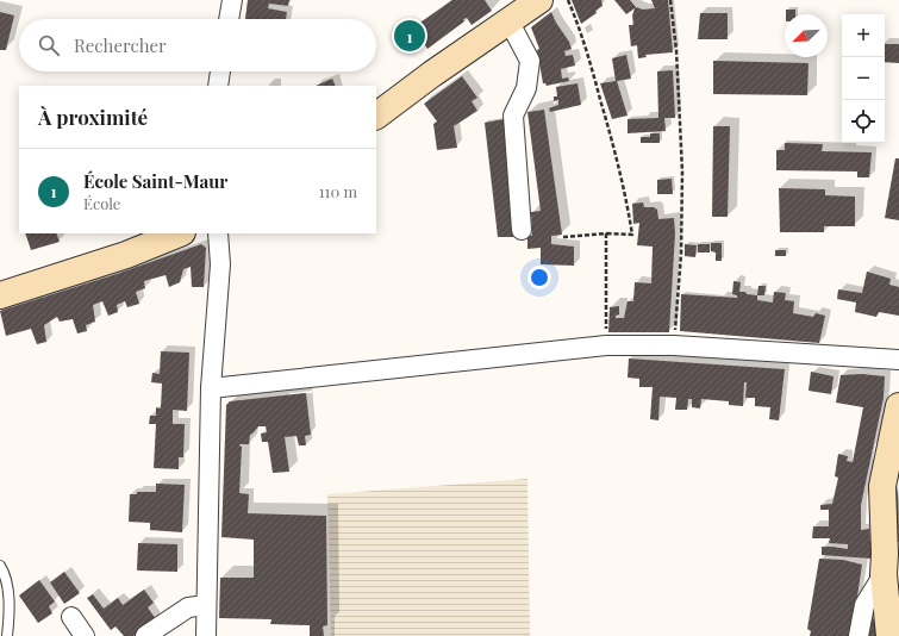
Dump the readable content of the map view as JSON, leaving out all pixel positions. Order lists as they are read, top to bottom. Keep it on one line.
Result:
{"north":"bottom left","page":{"map_buttons":["+","−"],"pins":"1","search":"Rechercher","heading":"À proximité","list":[{"mark":"1","name":"École Saint-Maur","note":"École","value":"110 m"}]}}
